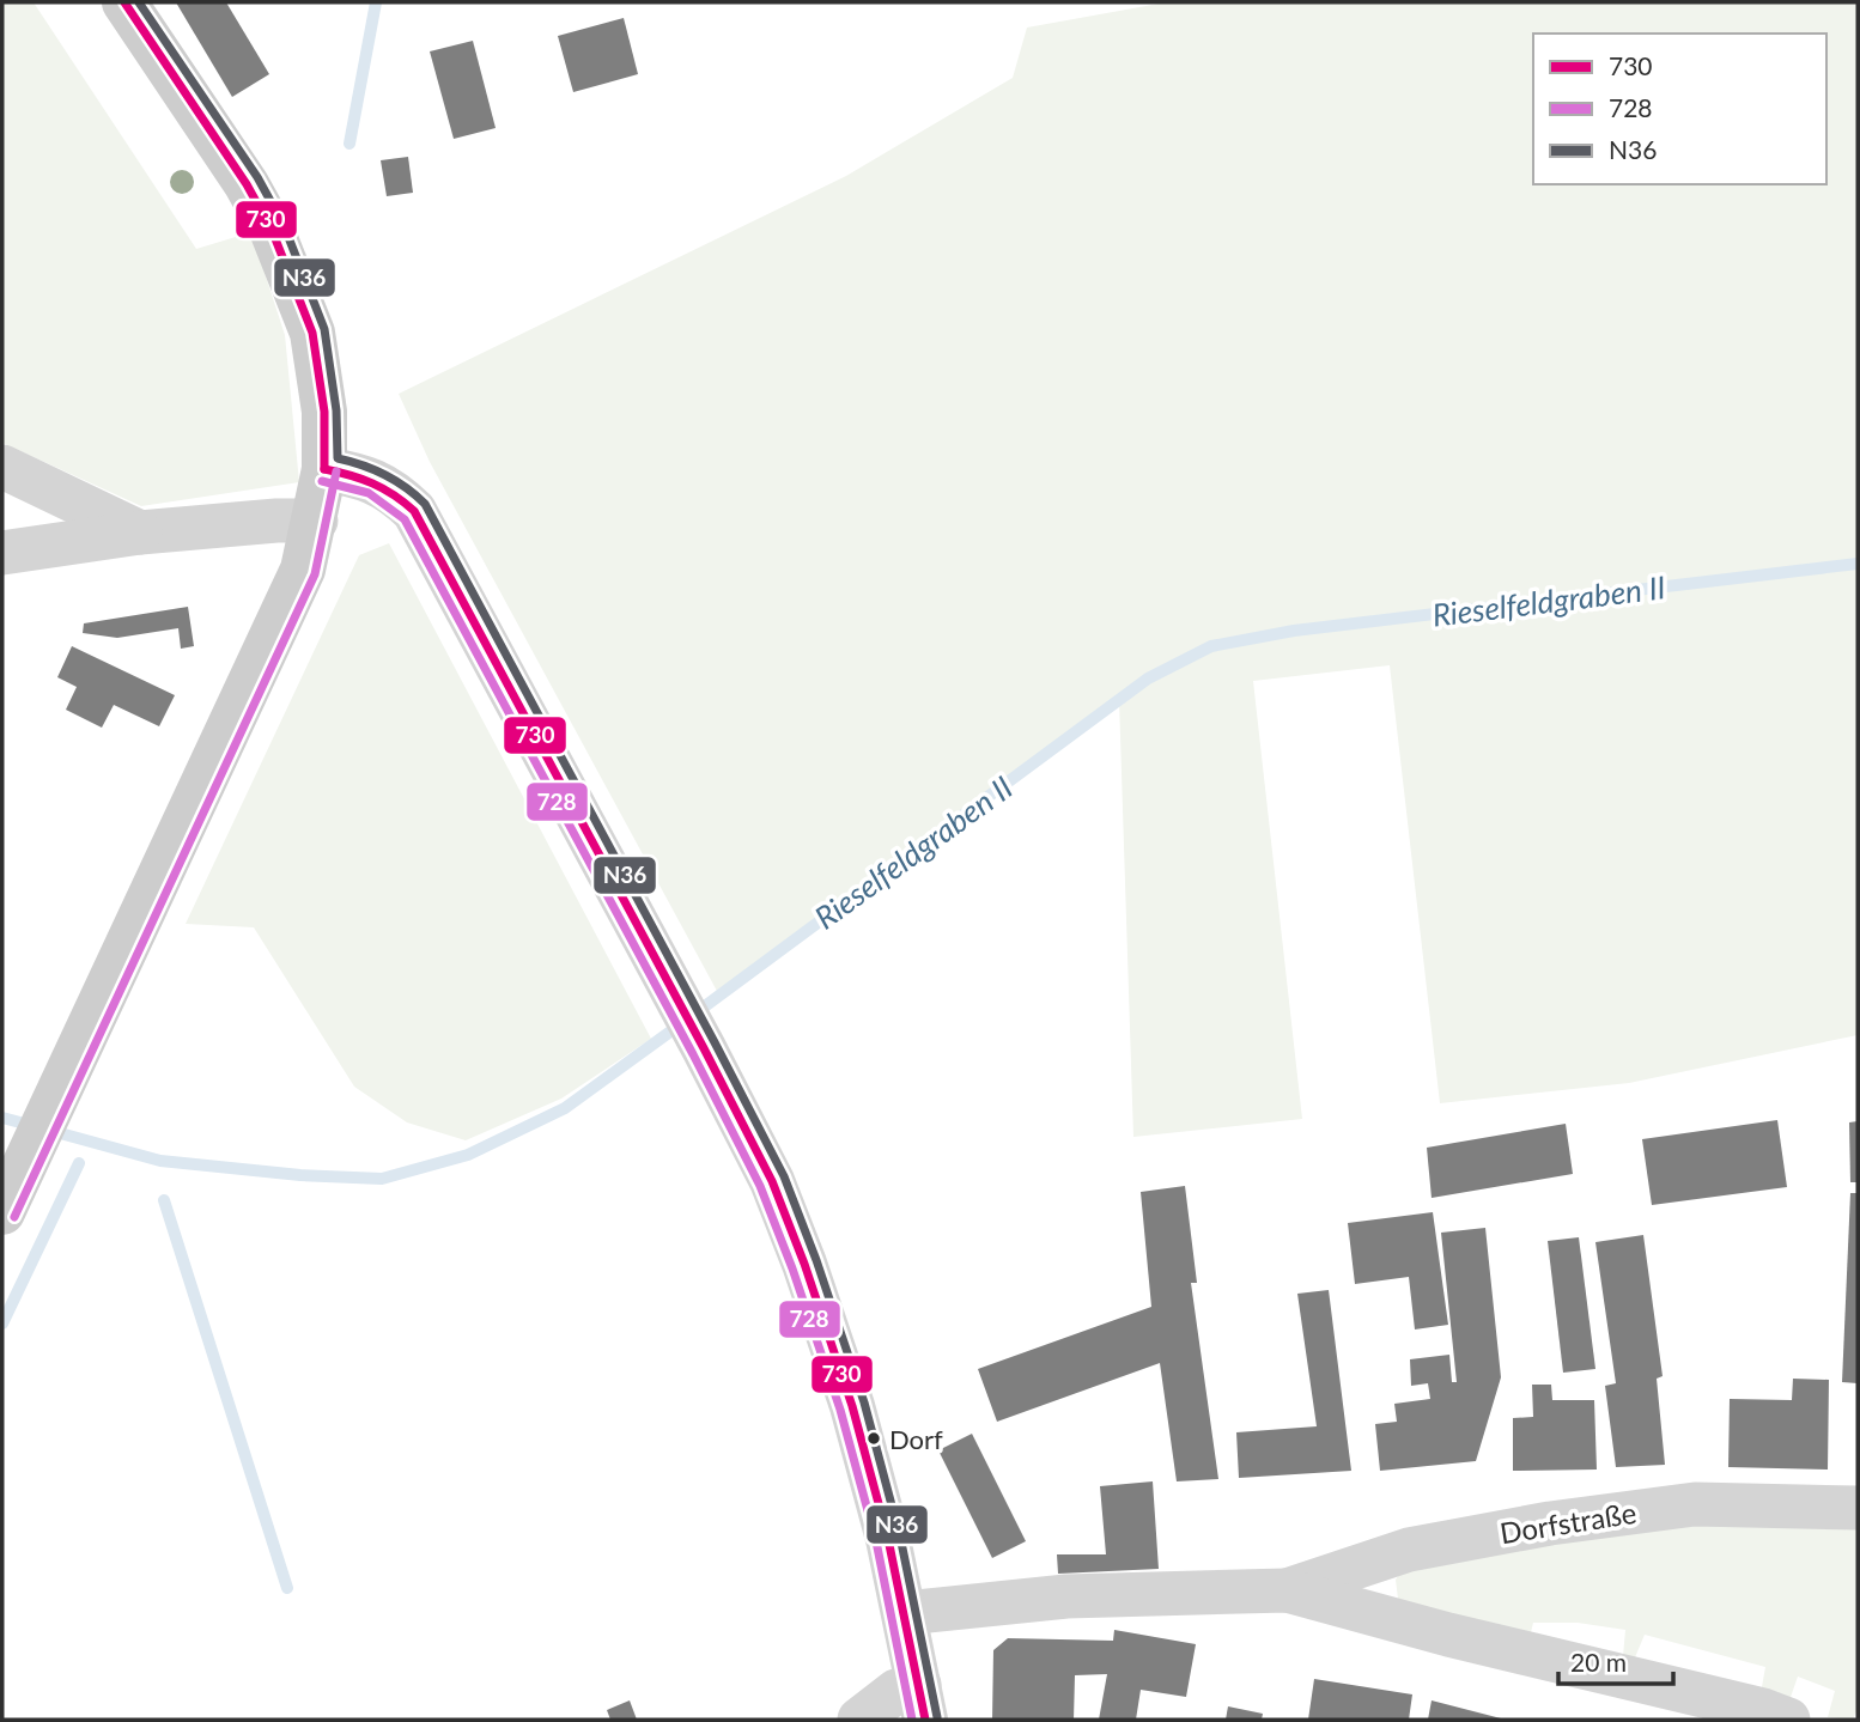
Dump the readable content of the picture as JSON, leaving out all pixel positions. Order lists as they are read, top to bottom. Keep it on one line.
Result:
{"streets":{"street":["Dorfstraße"]},"water":["Rieselfeldgraben II"],"places":["Dorf"],"lines":["transit line 730","transit line N36","transit line 728"],"legend":["730","728","N36"],"scale_bar":"20 m"}
